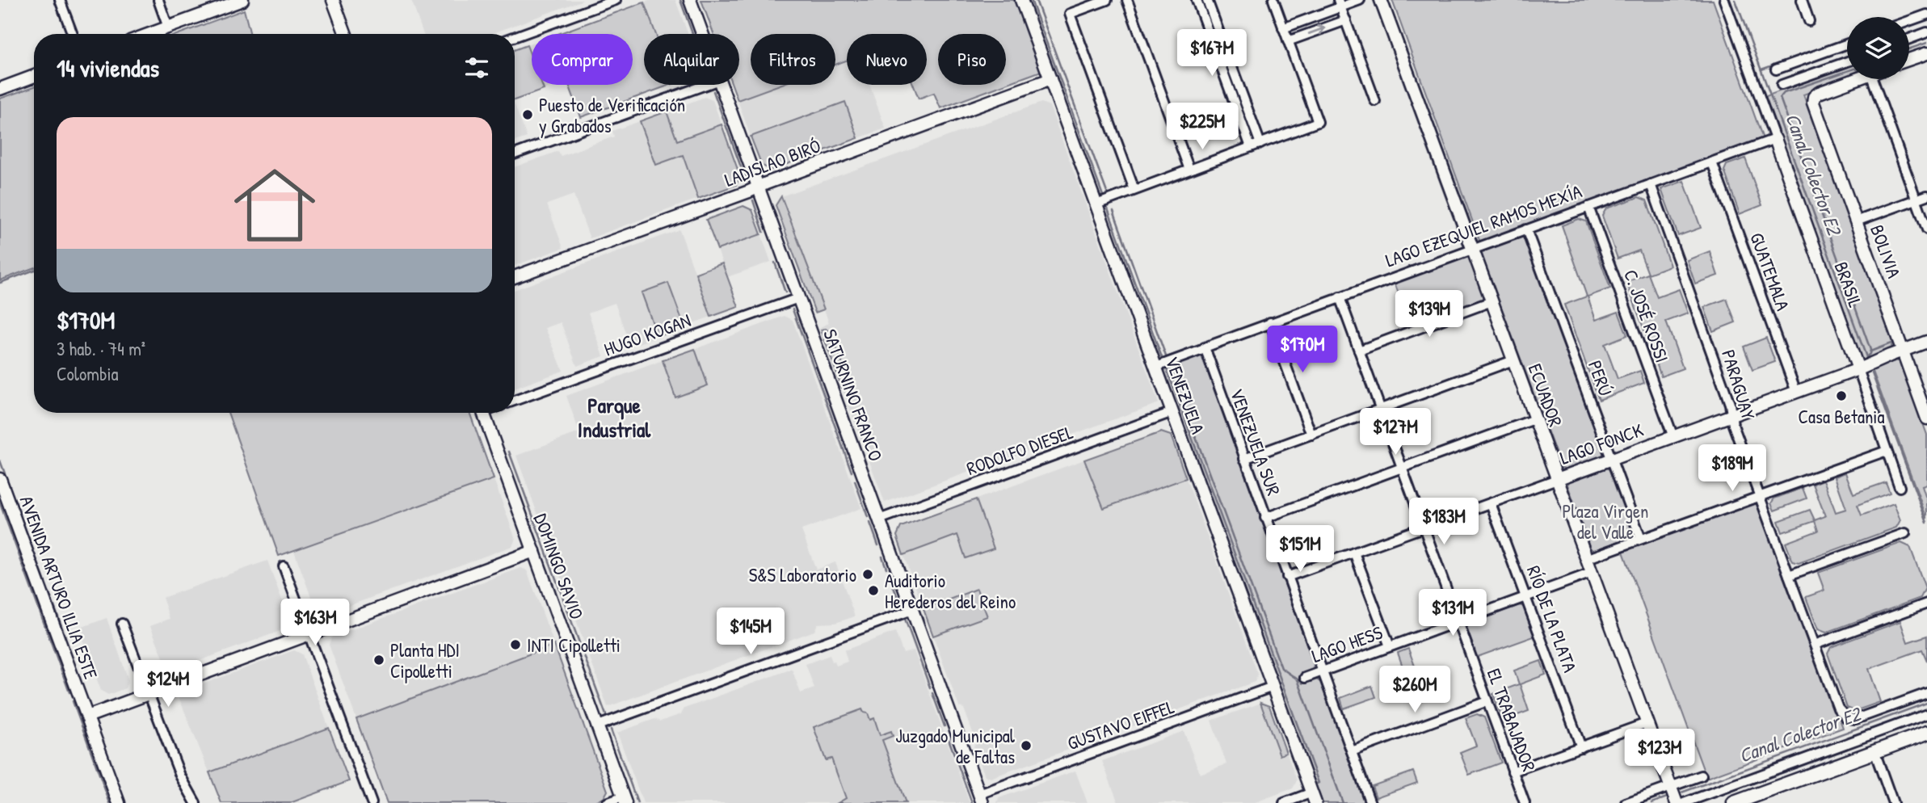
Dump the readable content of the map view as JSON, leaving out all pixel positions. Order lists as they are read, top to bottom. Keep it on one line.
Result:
{"streets":{"street":["LADISLAO BIRÓ","LAGO EZEQUIEL RAMOS MEXÍA","BOLIVIA","GUATEMALA","BRASIL","C. JOSÉ ROSSI","HUGO KOGAN","PERÚ","PARAGUAY","SATURNINO FRANCO","VENEZUELA","ECUADOR","VENEZUELA SUR","LAGO FONCK","RODOLFO DIESEL","DOMINGO SAVIO","AVENIDA ARTURO ILLIA ESTE","RÍO DE LA PLATA","LAGO HESS","EL TRABAJADOR","GUSTAVO EIFFEL"]},"crossings":[["LADISLAO BIRÓ","SATURNINO FRANCO"],["LADISLAO BIRÓ","VENEZUELA"],["LAGO EZEQUIEL RAMOS MEXÍA","GUATEMALA"],["LAGO EZEQUIEL RAMOS MEXÍA","BRASIL"],["LAGO EZEQUIEL RAMOS MEXÍA","C. JOSÉ ROSSI"],["LAGO EZEQUIEL RAMOS MEXÍA","PERÚ"],["LAGO EZEQUIEL RAMOS MEXÍA","PARAGUAY"],["LAGO EZEQUIEL RAMOS MEXÍA","VENEZUELA"],["LAGO EZEQUIEL RAMOS MEXÍA","ECUADOR"],["LAGO EZEQUIEL RAMOS MEXÍA","VENEZUELA SUR"],["LAGO EZEQUIEL RAMOS MEXÍA","EL TRABAJADOR"],["BOLIVIA","LAGO FONCK"],["GUATEMALA","LAGO FONCK"],["BRASIL","LAGO FONCK"],["C. JOSÉ ROSSI","LAGO FONCK"],["HUGO KOGAN","SATURNINO FRANCO"],["PERÚ","LAGO FONCK"],["PARAGUAY","LAGO FONCK"],["SATURNINO FRANCO","RODOLFO DIESEL"],["SATURNINO FRANCO","GUSTAVO EIFFEL"],["VENEZUELA","RODOLFO DIESEL"],["VENEZUELA","GUSTAVO EIFFEL"],["ECUADOR","LAGO FONCK"],["ECUADOR","LAGO HESS"],["VENEZUELA SUR","LAGO FONCK"],["VENEZUELA SUR","LAGO HESS"],["LAGO FONCK","RÍO DE LA PLATA"],["LAGO FONCK","EL TRABAJADOR"],["RÍO DE LA PLATA","LAGO HESS"],["LAGO HESS","EL TRABAJADOR"]],"districts":["Parque Industrial"],"water":["Canal Colector E2"],"parks":["Plaza Virgen del Valle"],"places":["Puesto de Verificación y Grabados","Casa Betania","S&S Laboratorio","Auditorio Herederos del Reino","INTI Cipolletti","Planta HDI Cipolletti","Juzgado Municipal de Faltas"],"page":{"price":["$167M","$225M","$139M","$170M","$127M","$189M","$183M","$151M","$131M","$163M","$145M","$124M","$260M","$123M"],"chip":["Comprar","Alquilar","Filtros","Nuevo","Piso"],"heading":"14 viviendas","list":[{"name":"$170M","note":"3 hab. · 74 m² · Colombia"}]}}
